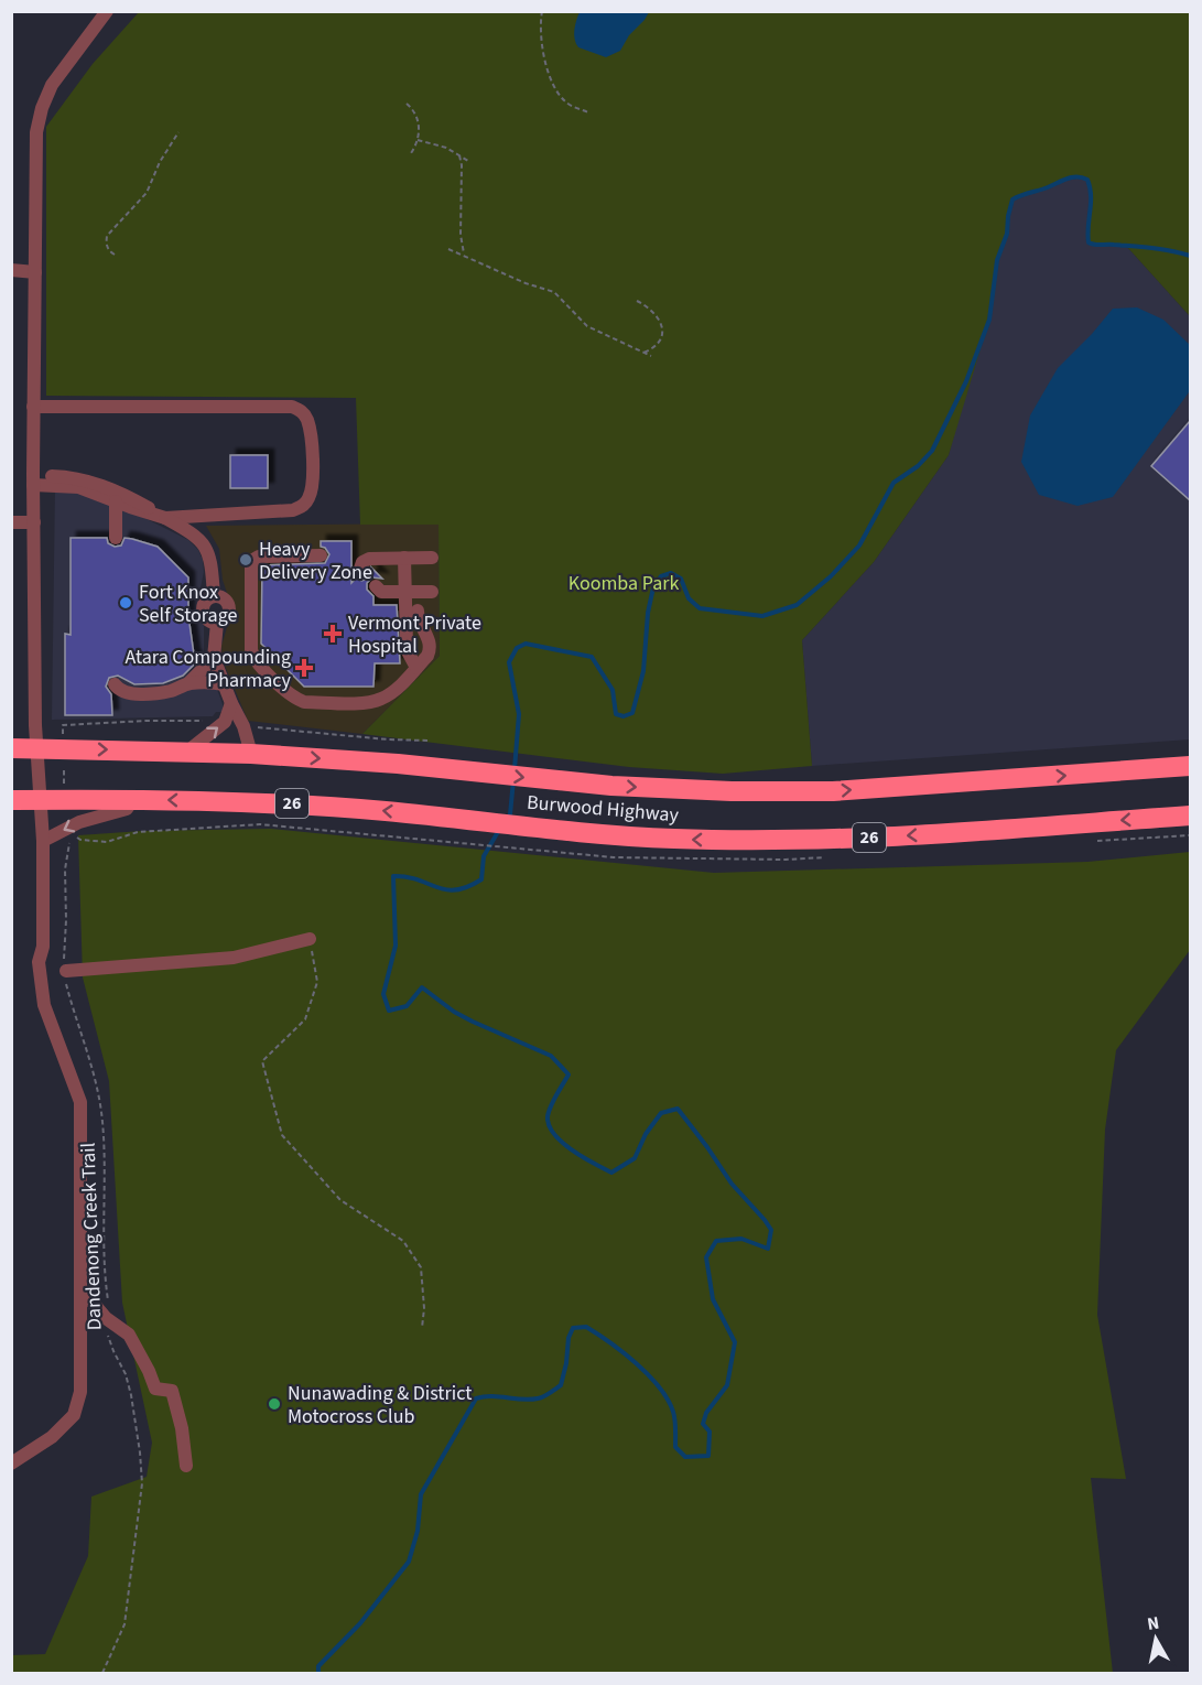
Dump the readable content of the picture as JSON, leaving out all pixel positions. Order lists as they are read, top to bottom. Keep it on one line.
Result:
{"streets":{"highway":["26","Burwood Highway"],"path":["Dandenong Creek Trail"]},"parks":["Koomba Park"],"places":{"other":["Heavy Delivery Zone","Fort Knox Self Storage","Nunawading & District Motocross Club"],"health":["Vermont Private Hospital","Atara Compounding Pharmacy"]},"north":"top"}
